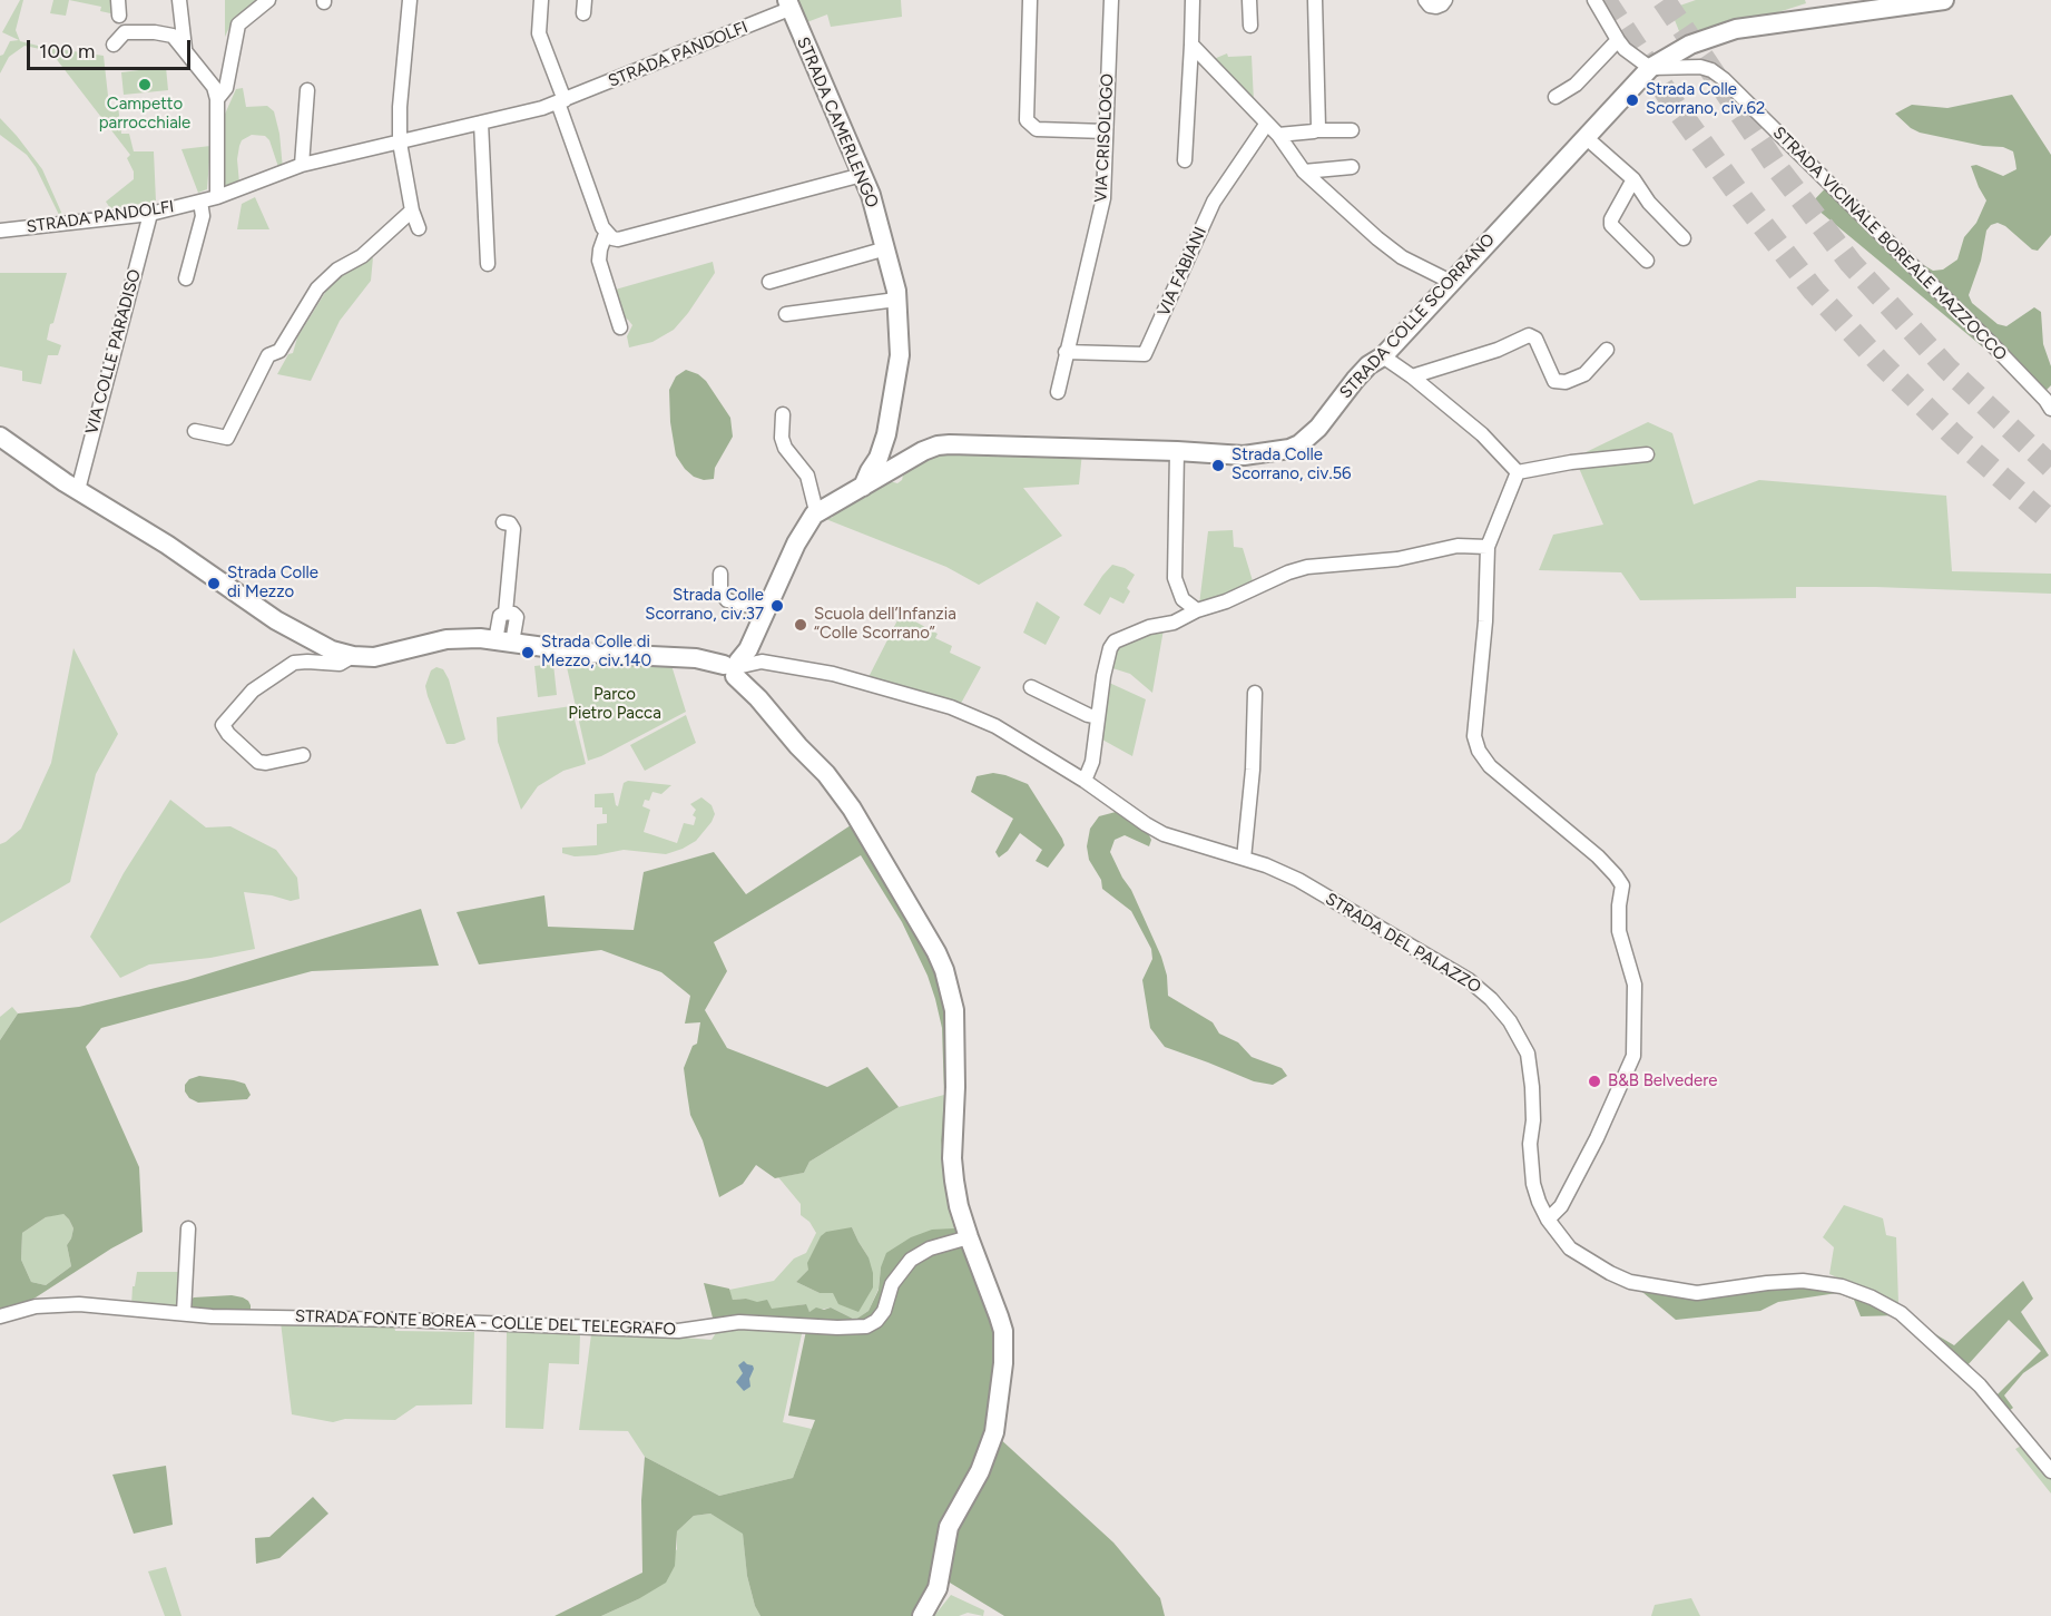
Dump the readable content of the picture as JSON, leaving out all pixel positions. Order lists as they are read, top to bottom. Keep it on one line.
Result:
{"streets":{"street":["STRADA PANDOLFI","STRADA CAMERLENGO","VIA CRISOLOGO","STRADA VICINALE BOREALE MAZZOCCO","VIA FABIANI","STRADA COLLE SCORRANO","VIA COLLE PARADISO","STRADA DEL PALAZZO","STRADA FONTE BOREA - COLLE DEL TELEGRAFO"]},"crossings":[["STRADA PANDOLFI","STRADA CAMERLENGO"],["STRADA PANDOLFI","VIA COLLE PARADISO"],["STRADA CAMERLENGO","STRADA COLLE SCORRANO"],["VIA CRISOLOGO","VIA FABIANI"],["STRADA VICINALE BOREALE MAZZOCCO","STRADA COLLE SCORRANO"],["STRADA COLLE SCORRANO","STRADA DEL PALAZZO"]],"parks":["Parco Pietro Pacca"],"places":["Campetto parrocchiale","Strada Colle Scorrano, civ.62","Strada Colle Scorrano, civ.56","Strada Colle di Mezzo","Strada Colle Scorrano, civ.37","Scuola dell’Infanzia “Colle Scorrano”","Strada Colle di Mezzo, civ.140","B&B Belvedere"],"scale_bar":"100 m"}
